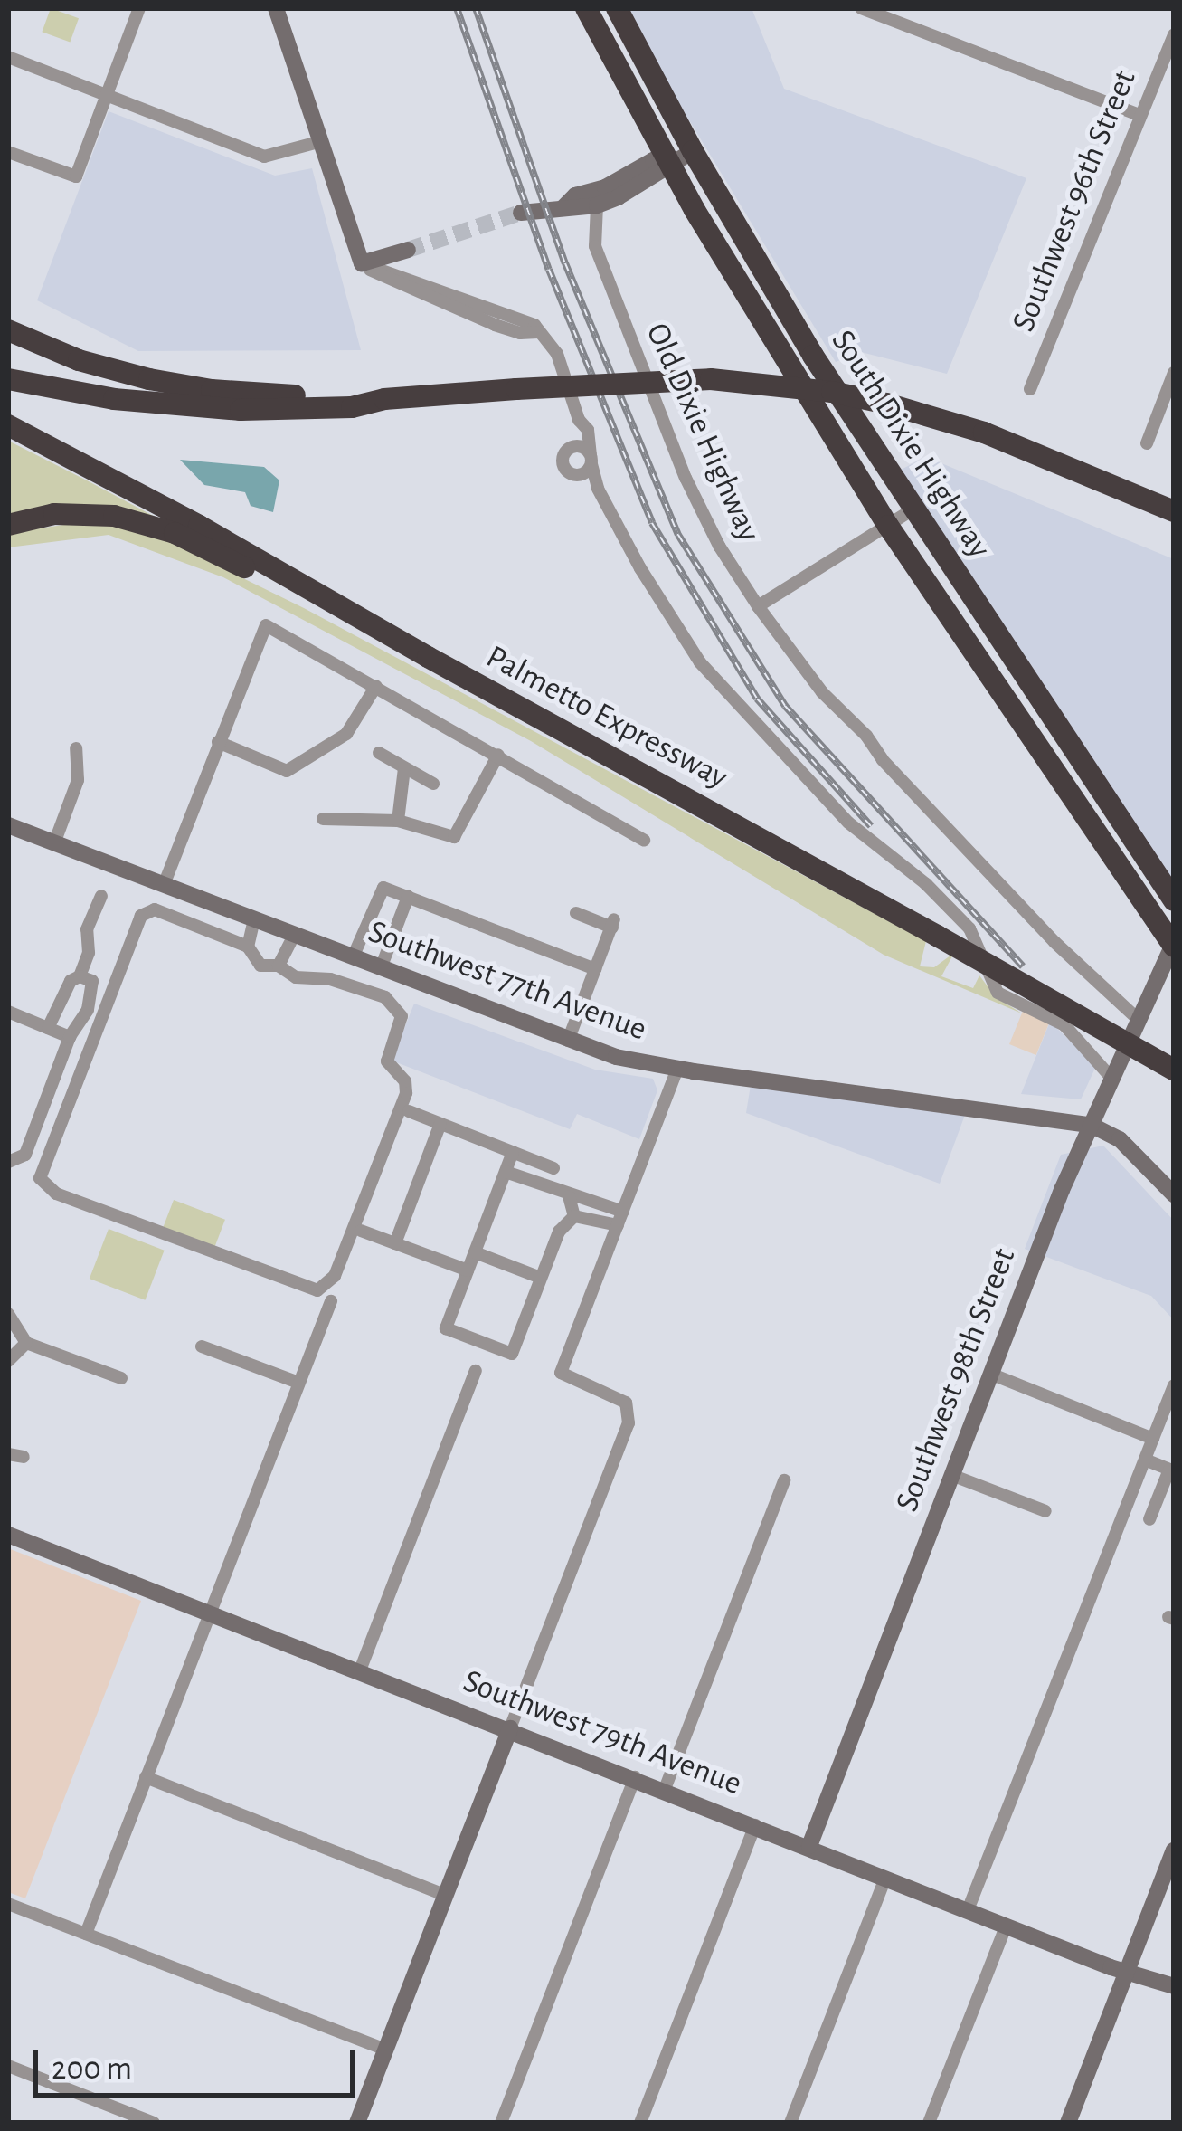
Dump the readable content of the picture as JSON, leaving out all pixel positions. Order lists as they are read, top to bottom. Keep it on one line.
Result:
{"streets":{"highway":["South Dixie Highway","Palmetto Expressway"],"street":["Southwest 96th Street","Old Dixie Highway","Southwest 77th Avenue","Southwest 98th Street","Southwest 79th Avenue"]},"crossings":[["Old Dixie Highway","Southwest 98th Street"],["South Dixie Highway","Southwest 98th Street"],["Southwest 77th Avenue","Southwest 98th Street"],["Southwest 98th Street","Southwest 79th Avenue"]],"scale_bar":"200 m"}
